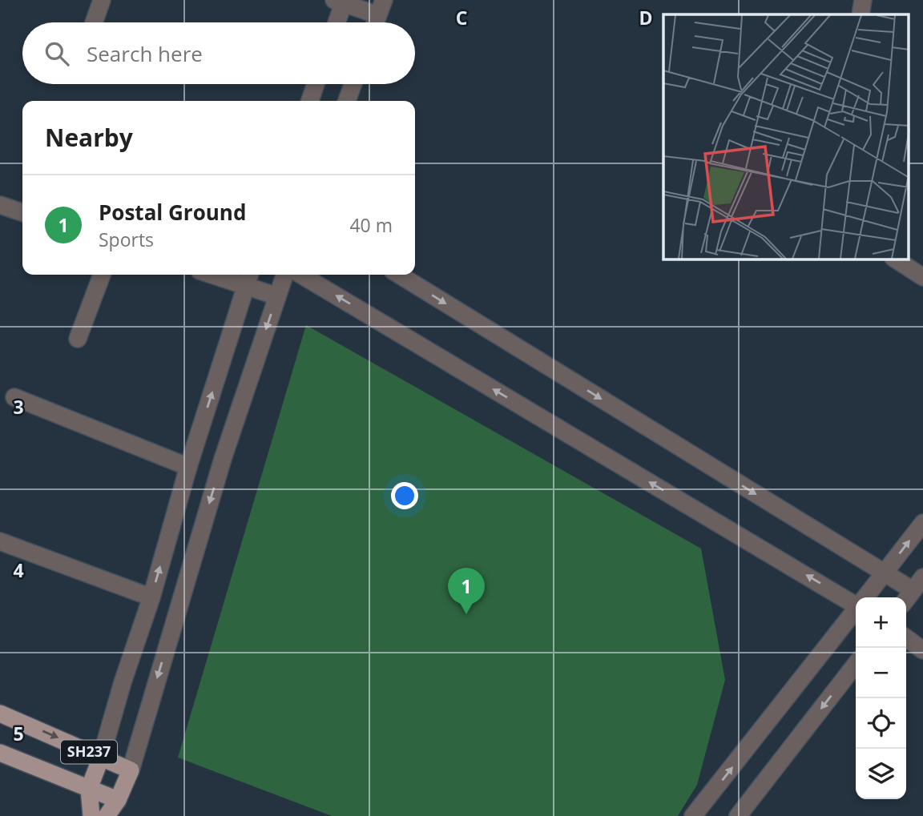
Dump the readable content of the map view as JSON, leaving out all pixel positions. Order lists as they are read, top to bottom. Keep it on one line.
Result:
{"streets":{"main road":["SH237"]},"page":{"search":"Search here","heading":"Nearby","list":[{"mark":"1","name":"Postal Ground","note":"Sports","value":"40 m"}],"pins":"1","map_buttons":["+","−"]},"grid":{"columns":["C","D"],"rows":["3","4","5"]}}
